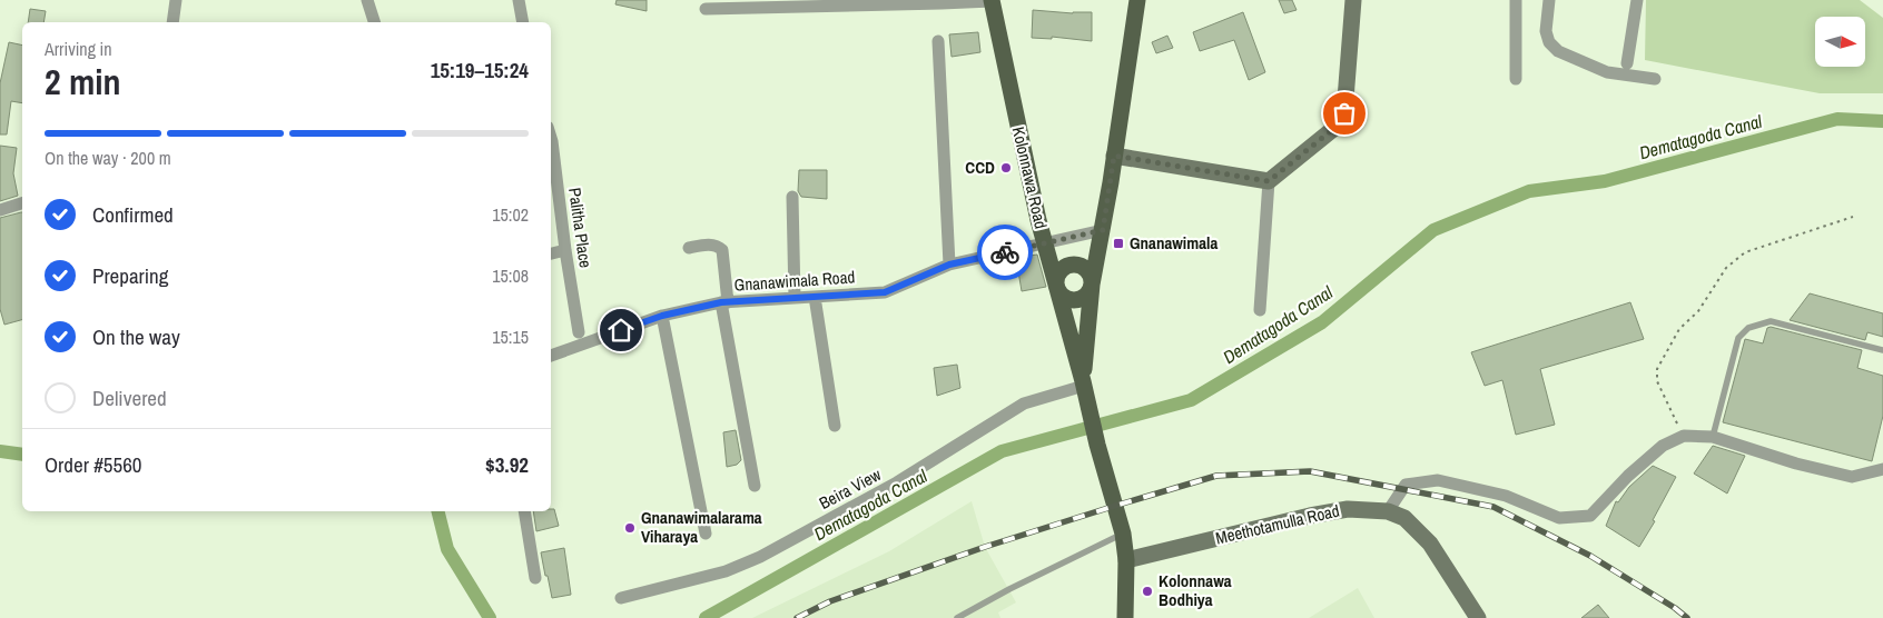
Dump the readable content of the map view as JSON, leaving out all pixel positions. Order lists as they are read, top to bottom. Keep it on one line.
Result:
{"streets":{"main road":["Kolonnawa Road"],"street":["Palitha Place","Gnanawimala Road","Beira View","Meethotamulla Road"]},"crossings":[["Kolonnawa Road","Gnanawimala Road"],["Kolonnawa Road","Beira View"],["Kolonnawa Road","Meethotamulla Road"]],"water":["Dematagoda Canal"],"places":{"other":["CCD","Gnanawimalarama Viharaya","Kolonnawa Bodhiya"],"transit":["Gnanawimala"]},"north":"right","page":{"heading":["2 min","Arriving in","15:19–15:24"],"panel":["Order #5560","$3.92"],"bar":"On the way · 200 m","list":[["Confirmed","15:02"],["Preparing","15:08"],["On the way","15:15"],"Delivered"]}}
